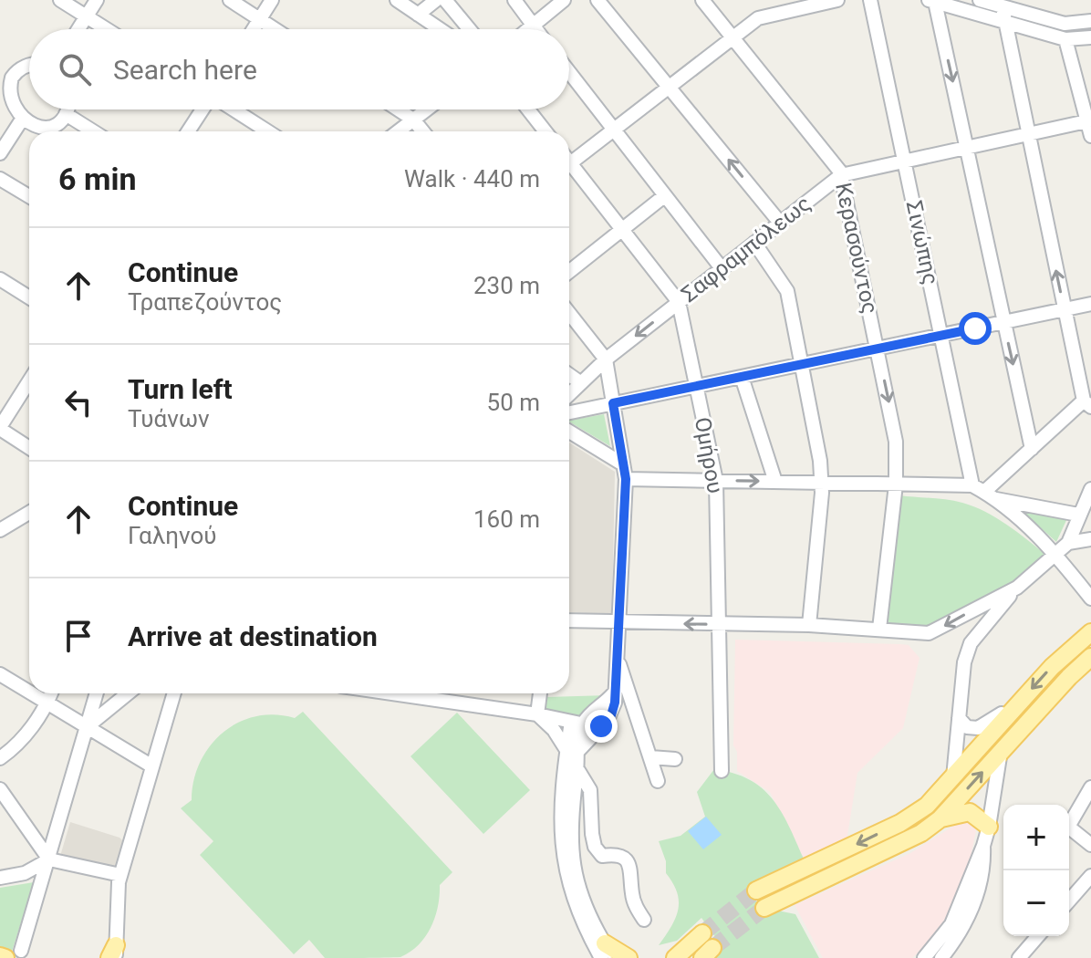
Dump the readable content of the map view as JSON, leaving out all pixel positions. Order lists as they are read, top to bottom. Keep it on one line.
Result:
{"streets":{"street":["Σινώπης","Κερασούντος","Σαφραμπόλεως","Ομήρου"]},"crossings":[["Σινώπης","Σαφραμπόλεως"],["Κερασούντος","Σαφραμπόλεως"],["Σαφραμπόλεως","Ομήρου"]],"page":{"search":"Search here","heading":["6 min","Walk · 440 m"],"list":[["Continue","Τραπεζούντος","230 m"],["Turn left","Τυάνων","50 m"],["Continue","Γαληνού","160 m"],"Arrive at destination"],"map_buttons":["+","−"]}}
